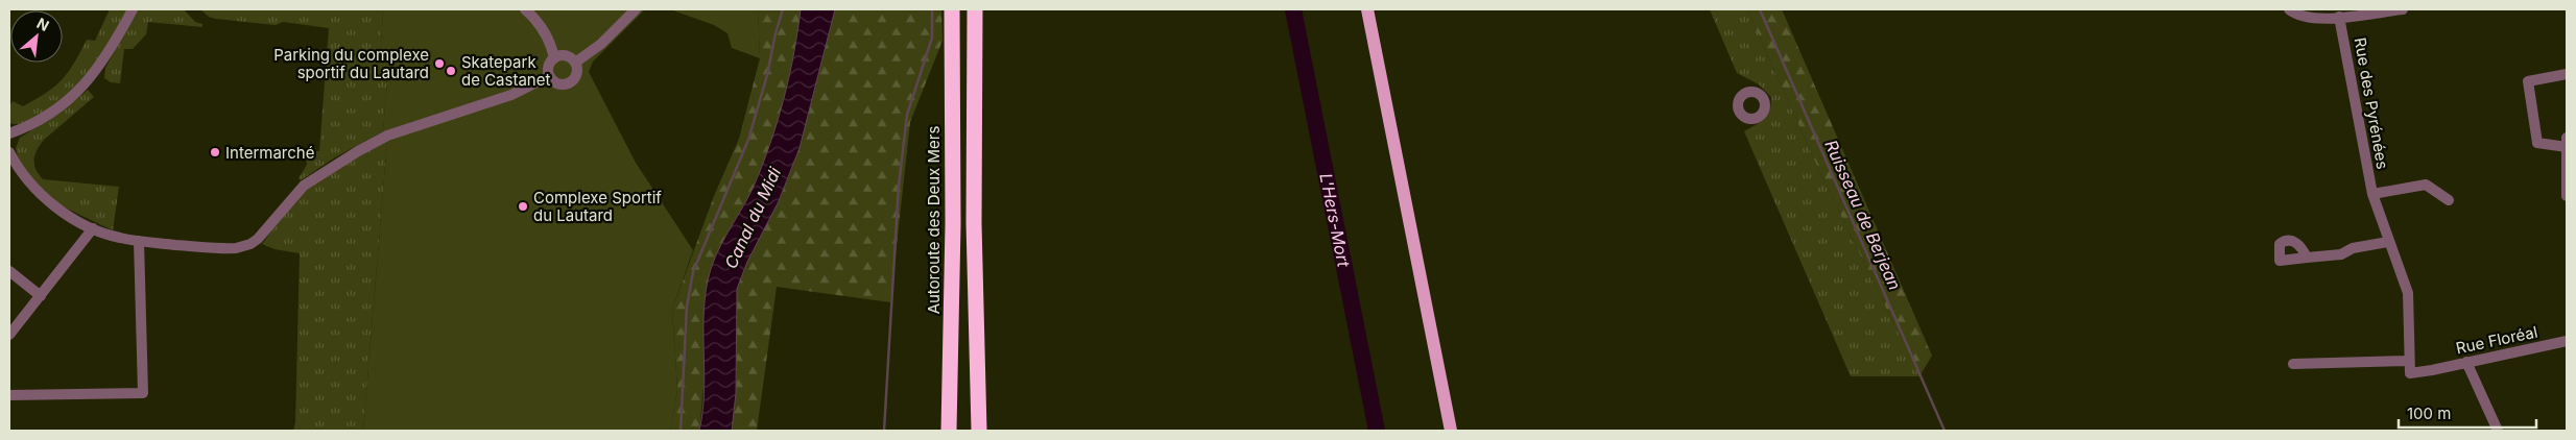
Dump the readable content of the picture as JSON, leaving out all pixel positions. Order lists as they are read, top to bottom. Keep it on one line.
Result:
{"streets":{"highway":["Autoroute des Deux Mers"],"street":["Rue des Pyrénées","Rue Floréal"]},"crossings":[["Rue des Pyrénées","Rue Floréal"]],"water":["Ruisseau de Berjean","Canal du Midi","L'Hers-Mort"],"places":["Parking du complexe sportif du Lautard","Skatepark de Castanet","Intermarché","Complexe Sportif du Lautard"],"scale_bar":"100 m","north":"top right"}
